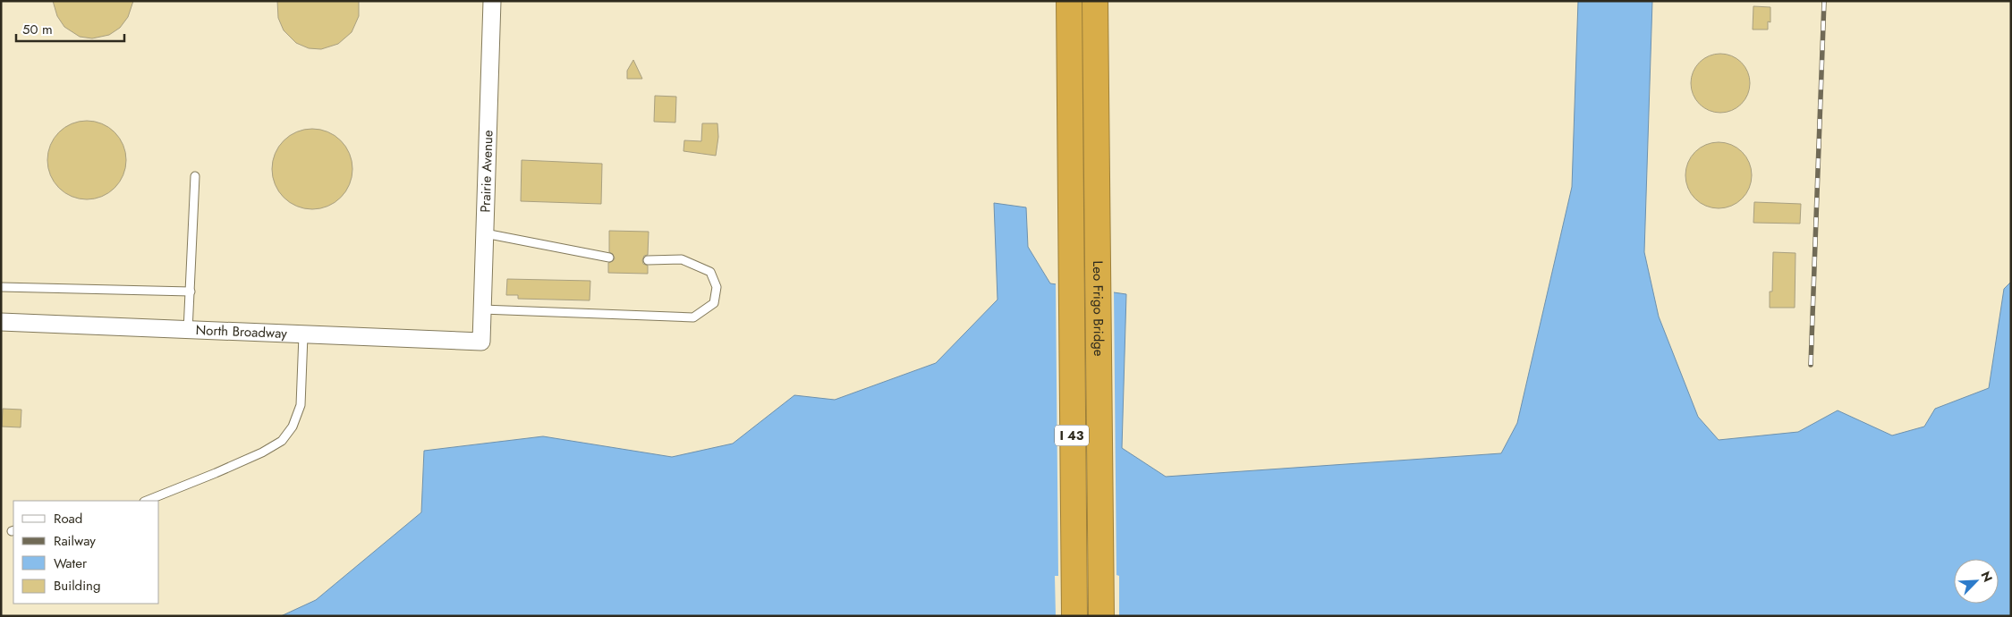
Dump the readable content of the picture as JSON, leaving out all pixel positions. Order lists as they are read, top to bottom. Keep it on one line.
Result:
{"streets":{"highway":["Leo Frigo Bridge","I 43"],"street":["Prairie Avenue","North Broadway"]},"crossings":[["Prairie Avenue","North Broadway"]],"legend":["Road","Railway","Water","Building"],"scale_bar":"50 m","north":"top right"}
